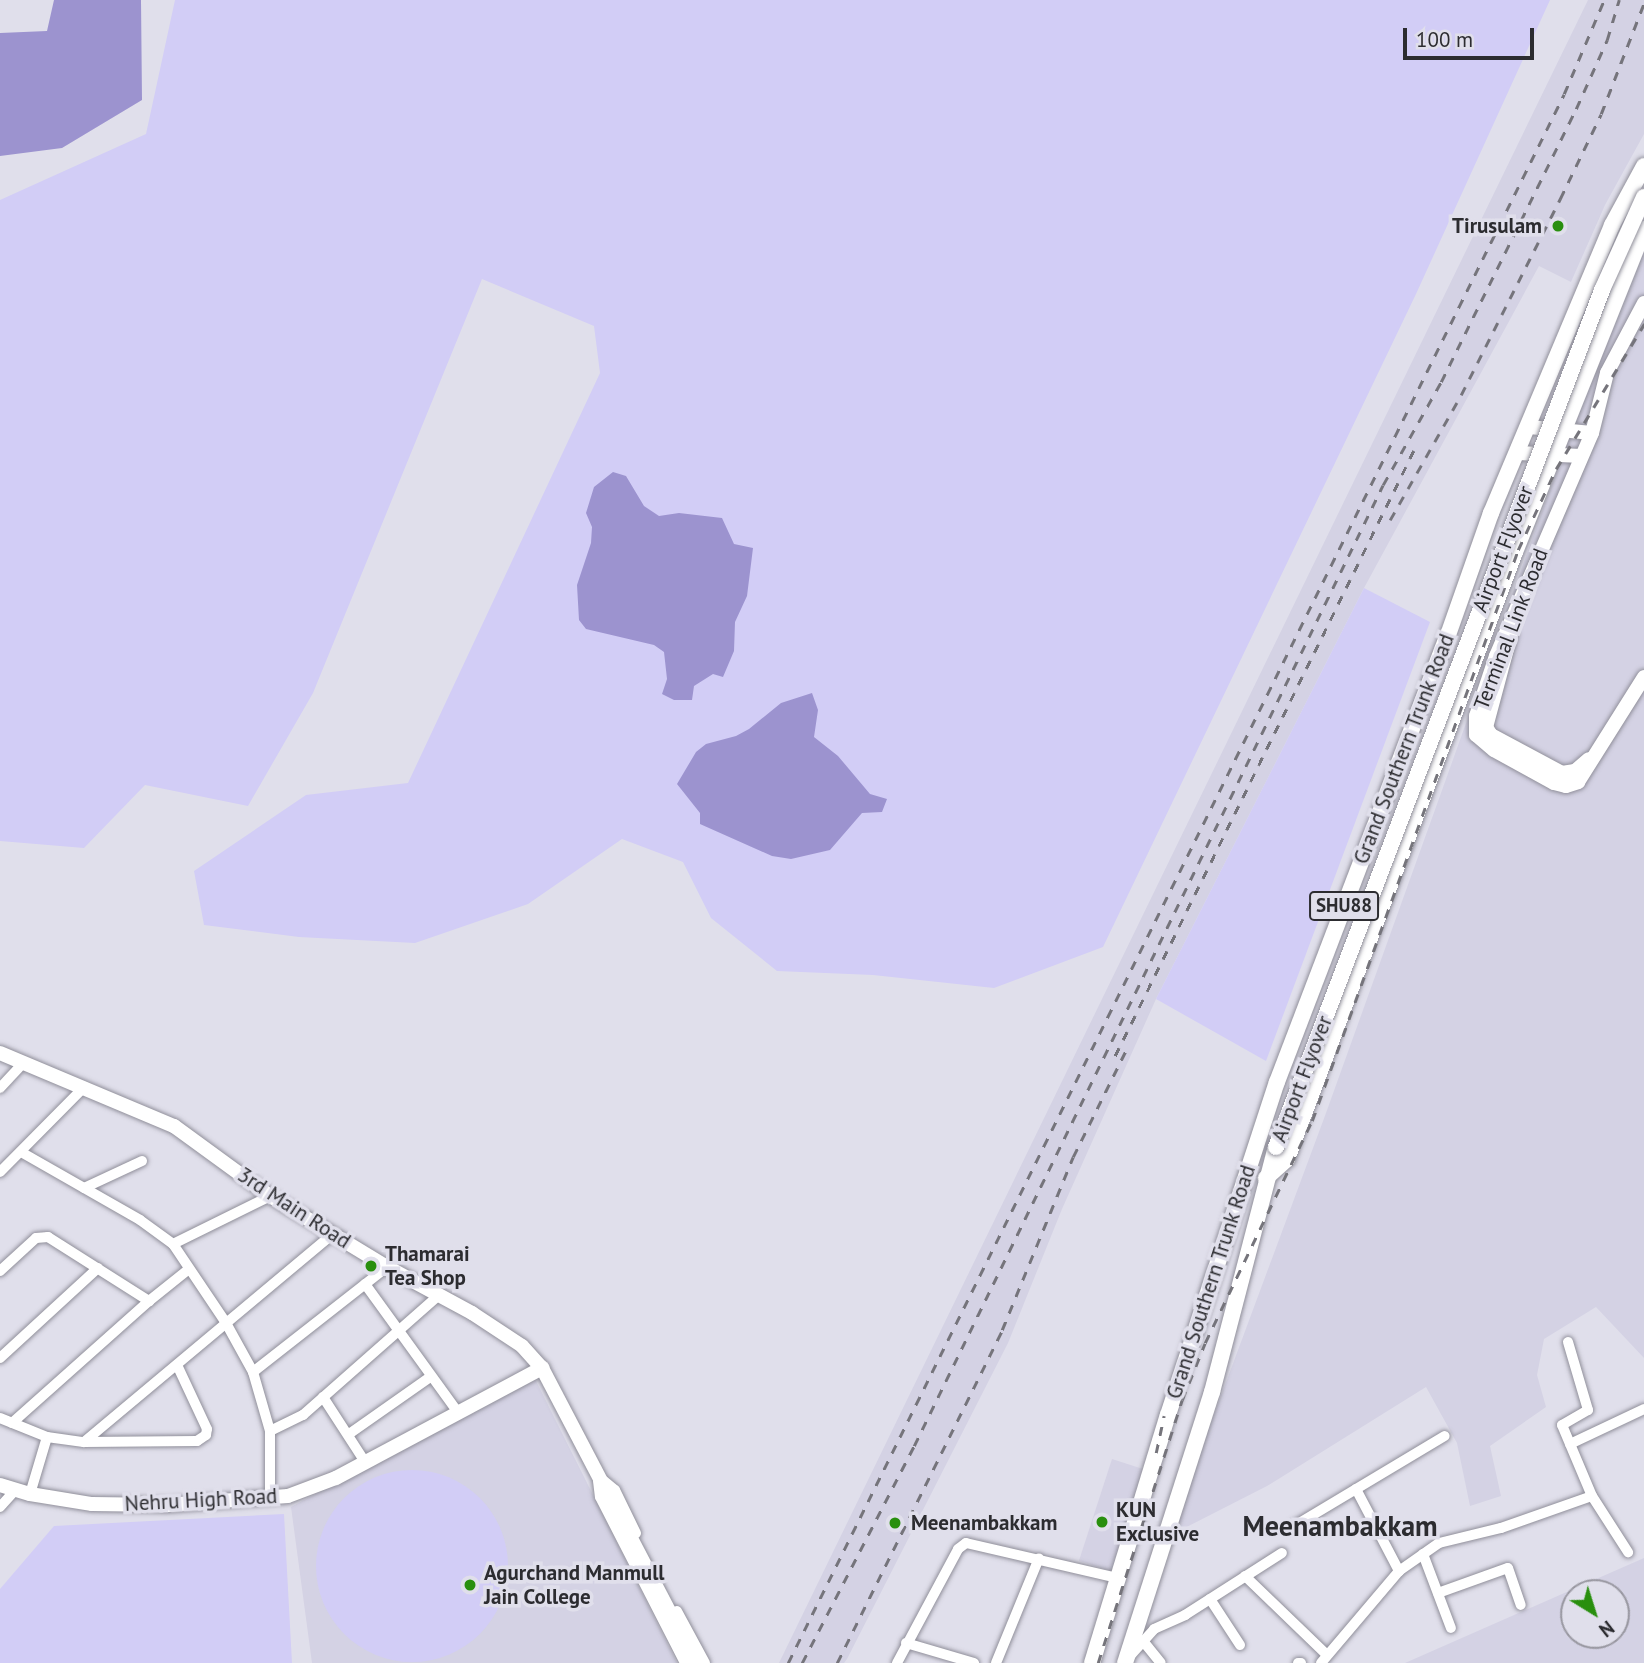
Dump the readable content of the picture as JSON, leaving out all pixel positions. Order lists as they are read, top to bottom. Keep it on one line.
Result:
{"streets":{"main road":["Airport Flyover","Grand Southern Trunk Road","SHU88"],"street":["Terminal Link Road","3rd Main Road","Nehru High Road"]},"crossings":[["Airport Flyover","Grand Southern Trunk Road"],["3rd Main Road","Nehru High Road"]],"districts":["Meenambakkam"],"places":["Tirusulam","Thamarai Tea Shop","KUN Exclusive","Meenambakkam","Agurchand Manmull Jain College"],"scale_bar":"100 m","north":"bottom right"}
